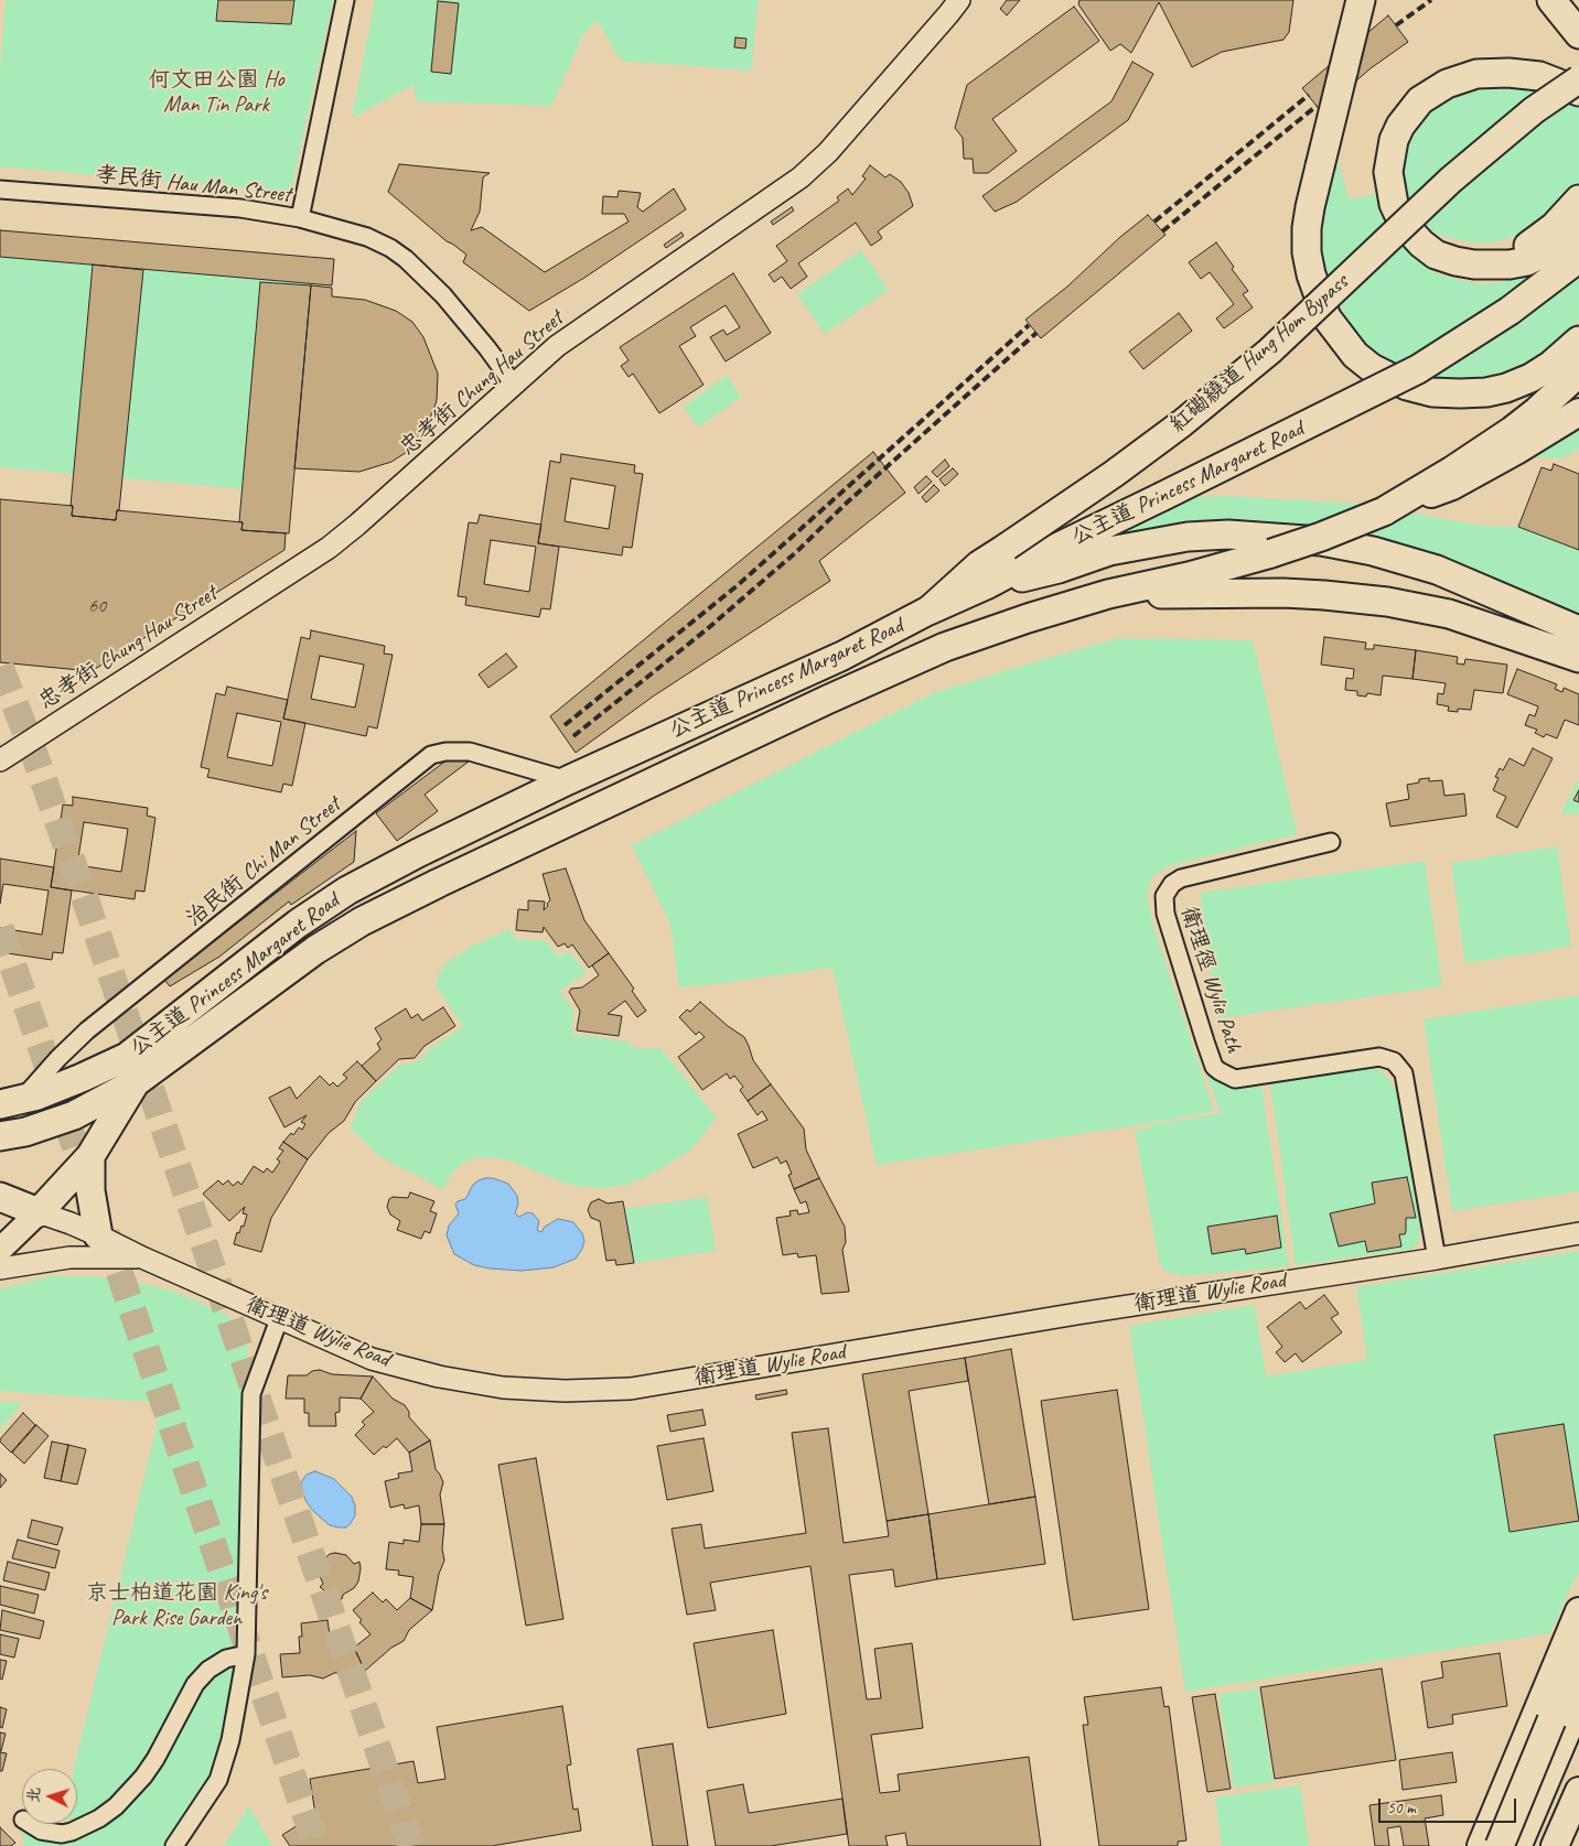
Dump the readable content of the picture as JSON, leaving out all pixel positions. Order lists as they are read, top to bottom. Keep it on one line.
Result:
{"streets":{"highway":["公主道 Princess Margaret Road"],"main road":["紅磡繞道 Hung Hom Bypass"],"street":["孝民街 Hau Man Street","忠孝街 Chung Hau Street","治民街 Chi Man Street","衛理徑 Wylie Path","衛理道 Wylie Road"]},"crossings":[["孝民街 Hau Man Street","忠孝街 Chung Hau Street"],["紅磡繞道 Hung Hom Bypass","公主道 Princess Margaret Road"],["公主道 Princess Margaret Road","治民街 Chi Man Street"],["衛理徑 Wylie Path","衛理道 Wylie Road"]],"parks":["何文田公園 Ho Man Tin Park","京士柏道花園 King's Park Rise Garden"],"house_numbers":["60"],"scale_bar":"50 m","north":"left"}
